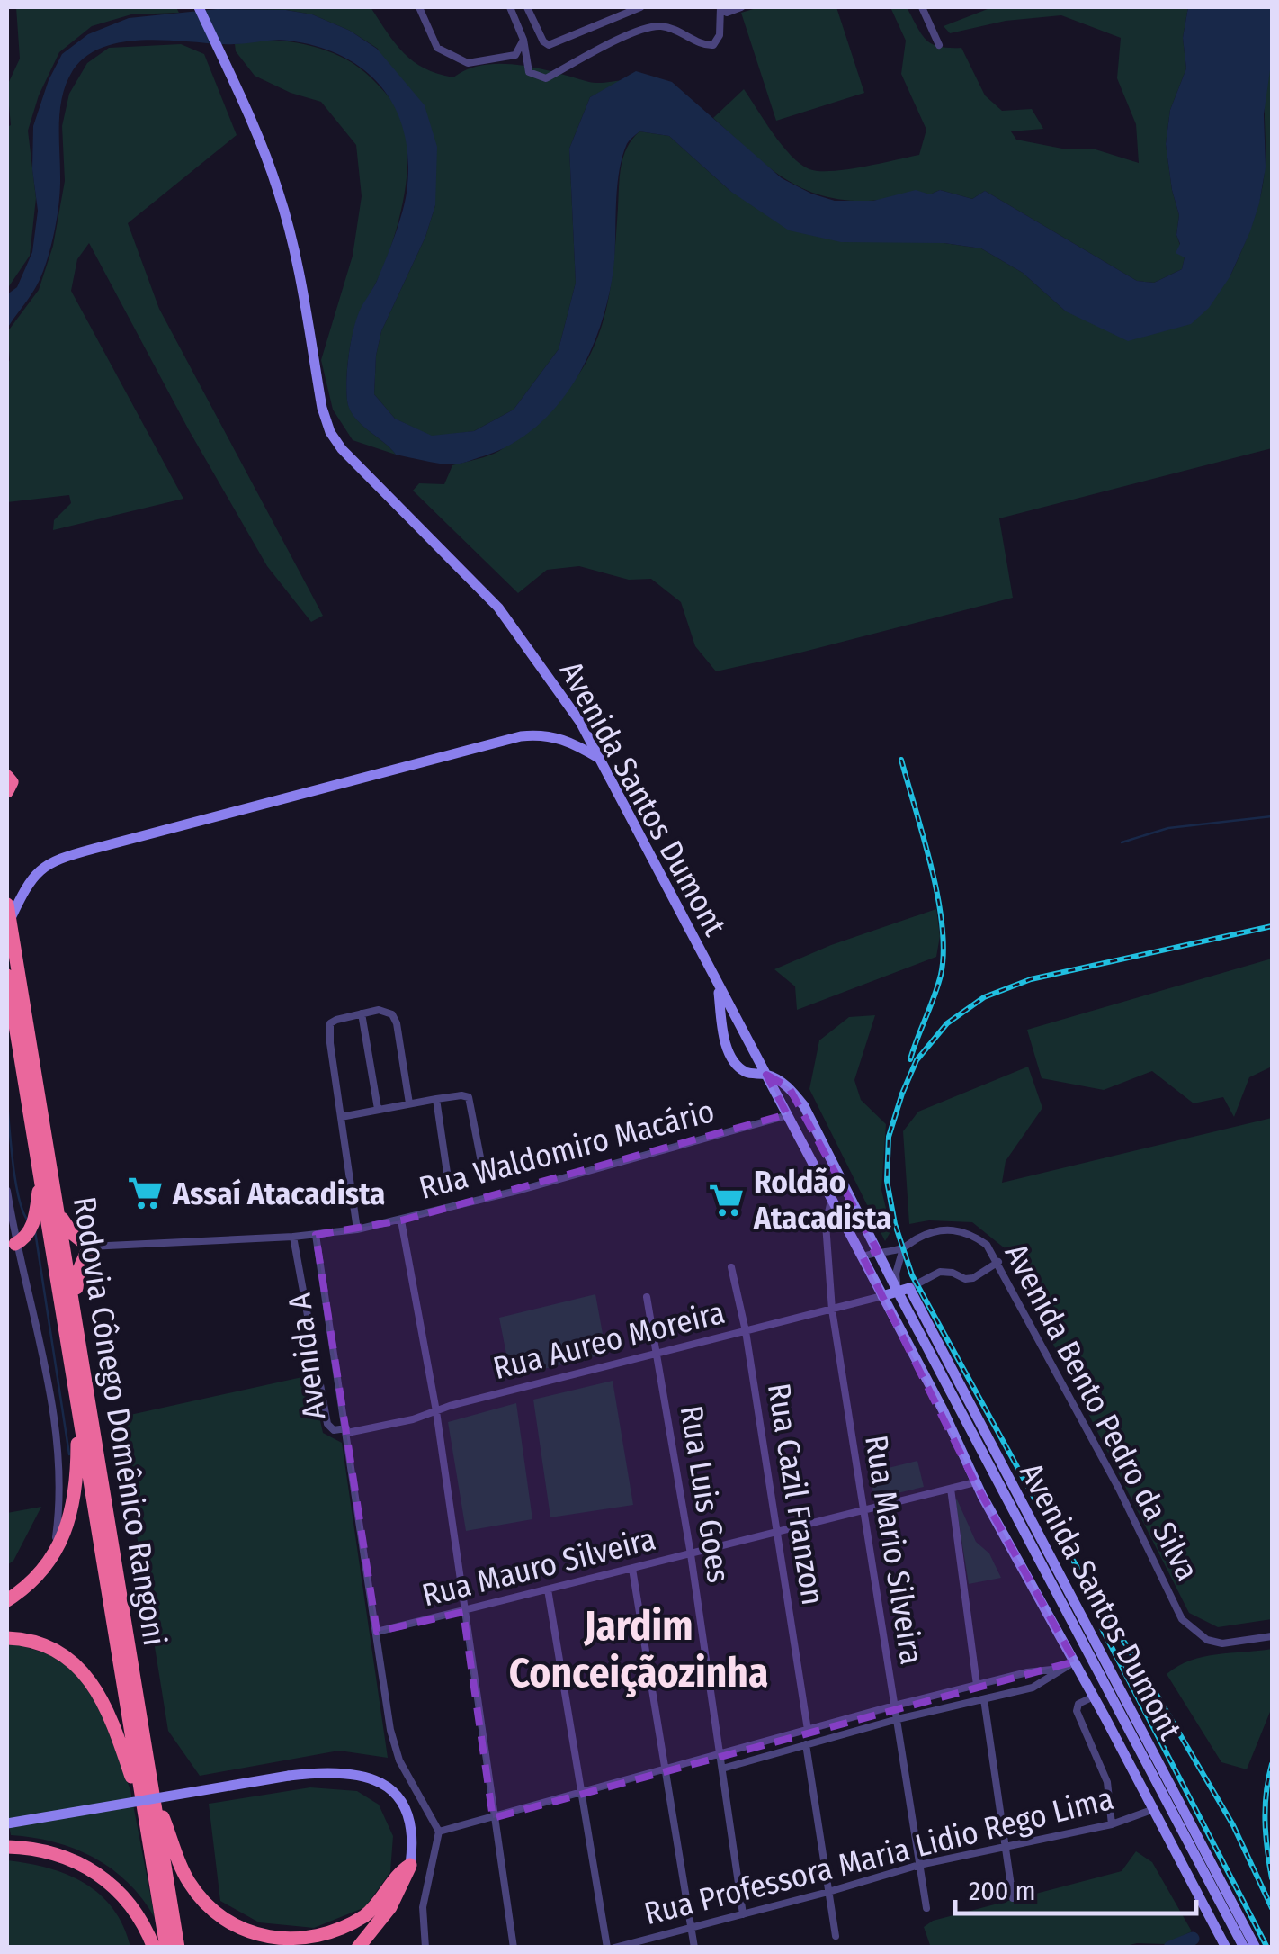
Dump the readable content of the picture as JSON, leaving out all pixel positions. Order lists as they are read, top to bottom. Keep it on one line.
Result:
{"streets":{"highway":["Rodovia Cônego Domênico Rangoni"],"main road":["Avenida Santos Dumont"],"street":["Rua Waldomiro Macário","Rua Aureo Moreira","Avenida A","Avenida Bento Pedro da Silva","Rua Luis Goes","Rua Cazil Franzon","Rua Mario Silveira","Rua Mauro Silveira","Rua Professora Maria Lidio Rego Lima"]},"crossings":[["Avenida Santos Dumont","Rua Waldomiro Macário"],["Avenida Santos Dumont","Rua Aureo Moreira"],["Avenida Santos Dumont","Avenida Bento Pedro da Silva"],["Avenida Santos Dumont","Rua Mario Silveira"],["Avenida Santos Dumont","Rua Mauro Silveira"],["Avenida Santos Dumont","Rua Professora Maria Lidio Rego Lima"],["Rua Waldomiro Macário","Avenida A"],["Rua Aureo Moreira","Avenida A"],["Rua Aureo Moreira","Rua Luis Goes"],["Rua Aureo Moreira","Rua Cazil Franzon"],["Rua Aureo Moreira","Rua Mario Silveira"],["Rua Luis Goes","Rua Mauro Silveira"],["Rua Luis Goes","Rua Professora Maria Lidio Rego Lima"],["Rua Cazil Franzon","Rua Mauro Silveira"],["Rua Mario Silveira","Rua Mauro Silveira"],["Rua Mario Silveira","Rua Professora Maria Lidio Rego Lima"]],"districts":["Jardim Conceiçãozinha"],"places":{"supermarket":["Assaí Atacadista","Roldão Atacadista"]},"scale_bar":"200 m"}
